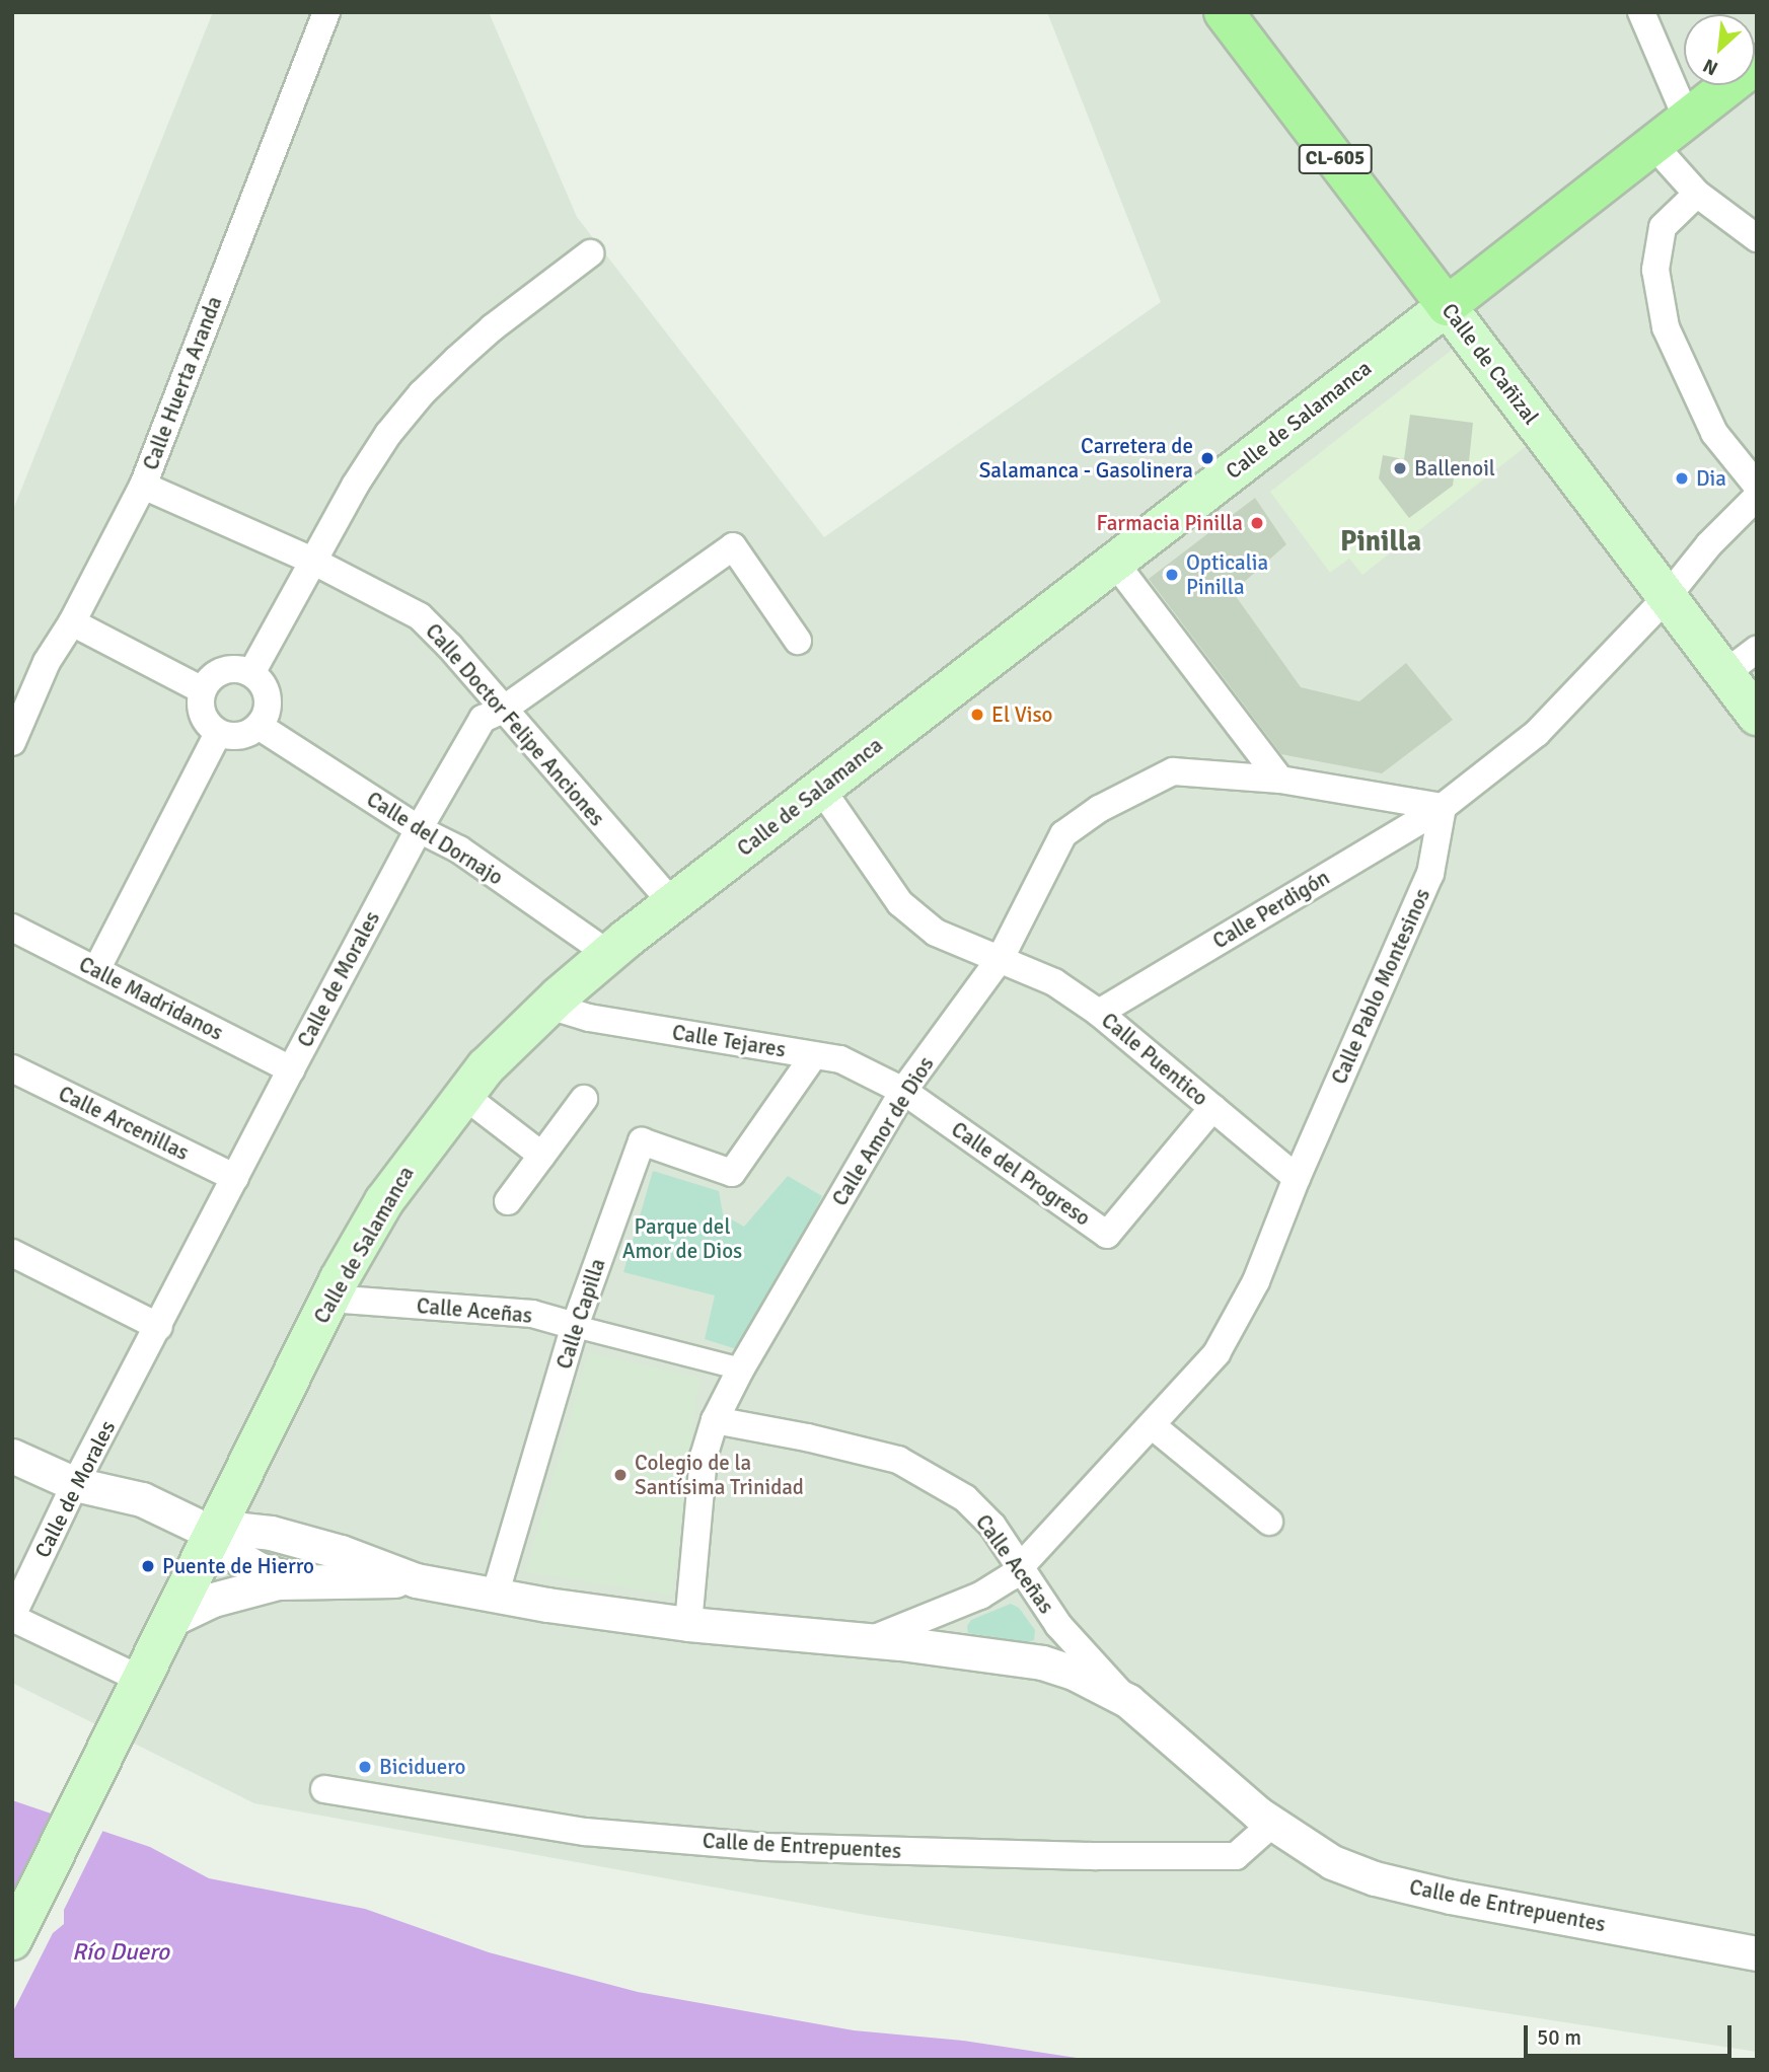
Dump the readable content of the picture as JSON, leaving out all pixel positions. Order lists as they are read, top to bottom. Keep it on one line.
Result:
{"streets":{"main road":["CL-605","Calle de Cañizal","Calle de Salamanca"],"street":["Calle Huerta Aranda","Calle Doctor Felipe Anciones","Calle del Dornajo","Calle Perdigón","Calle de Morales","Calle Pablo Montesinos","Calle Madridanos","Calle Tejares","Calle Puentico","Calle Arcenillas","Calle Amor de Dios","Calle del Progreso","Calle Aceñas","Calle Capilla","Calle de Entrepuentes"]},"crossings":[["Calle de Cañizal","Calle de Salamanca"],["Calle Huerta Aranda","Calle Doctor Felipe Anciones"],["Calle de Salamanca","Calle Doctor Felipe Anciones"],["Calle de Salamanca","Calle del Dornajo"],["Calle de Salamanca","Calle Tejares"],["Calle de Salamanca","Calle Puentico"],["Calle de Salamanca","Calle Aceñas"],["Calle de Salamanca","Calle de Entrepuentes"],["Calle Doctor Felipe Anciones","Calle de Morales"],["Calle del Dornajo","Calle de Morales"],["Calle Perdigón","Calle Pablo Montesinos"],["Calle Perdigón","Calle Puentico"],["Calle Perdigón","Calle Amor de Dios"],["Calle de Morales","Calle Madridanos"],["Calle de Morales","Calle Arcenillas"],["Calle Pablo Montesinos","Calle Puentico"],["Calle Pablo Montesinos","Calle Amor de Dios"],["Calle Pablo Montesinos","Calle Aceñas"],["Calle Pablo Montesinos","Calle de Entrepuentes"],["Calle Tejares","Calle Amor de Dios"],["Calle Tejares","Calle del Progreso"],["Calle Tejares","Calle Capilla"],["Calle Puentico","Calle Amor de Dios"],["Calle Puentico","Calle del Progreso"],["Calle Amor de Dios","Calle del Progreso"],["Calle Amor de Dios","Calle Aceñas"],["Calle Amor de Dios","Calle de Entrepuentes"],["Calle Aceñas","Calle Capilla"],["Calle Aceñas","Calle de Entrepuentes"],["Calle Capilla","Calle de Entrepuentes"]],"districts":["Pinilla"],"water":["Río Duero"],"parks":["Parque del Amor de Dios"],"places":["Carretera de Salamanca - Gasolinera","Ballenoil","Dia","Farmacia Pinilla","Opticalia Pinilla","El Viso","Colegio de la Santísima Trinidad","Puente de Hierro","Biciduero"],"scale_bar":"50 m","north":"bottom left"}
